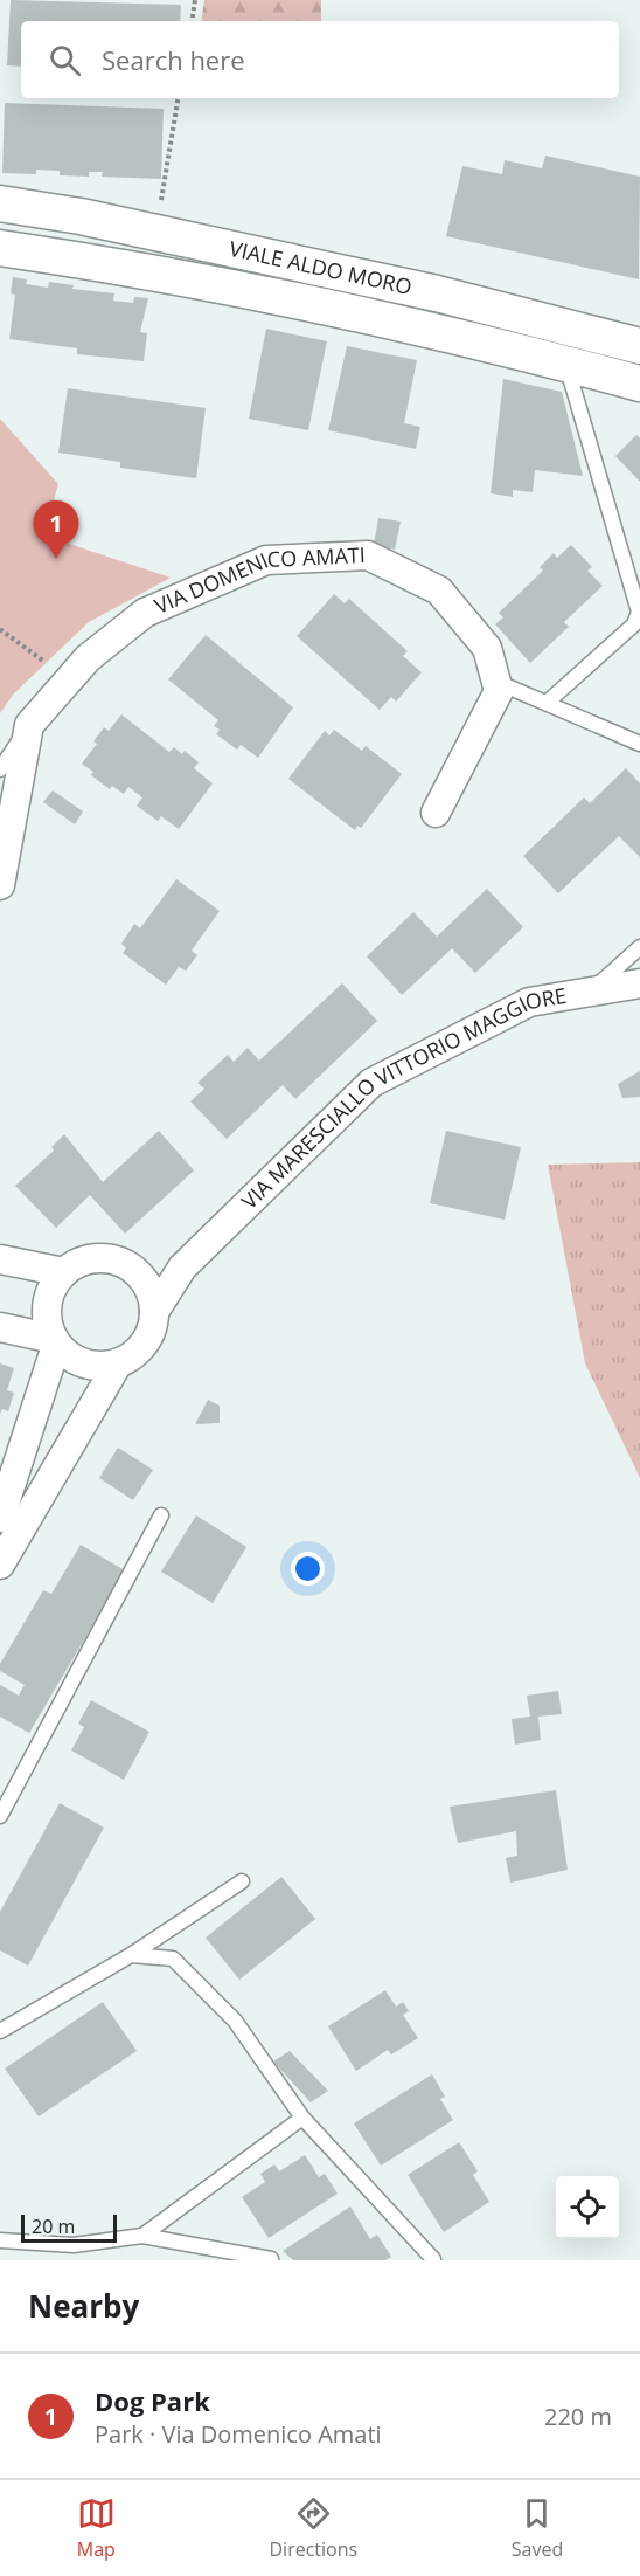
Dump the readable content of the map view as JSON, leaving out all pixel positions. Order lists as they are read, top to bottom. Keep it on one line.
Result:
{"streets":{"street":["VIALE ALDO MORO","VIA DOMENICO AMATI","VIA MARESCIALLO VITTORIO MAGGIORE"]},"scale_bar":"20 m","page":{"search":"Search here","pins":"1","scale":"20 m","heading":"Nearby","list":[{"mark":"1","name":"Dog Park","note":"Park · Via Domenico Amati","value":"220 m"}],"nav":["Map","Directions","Saved"]}}
